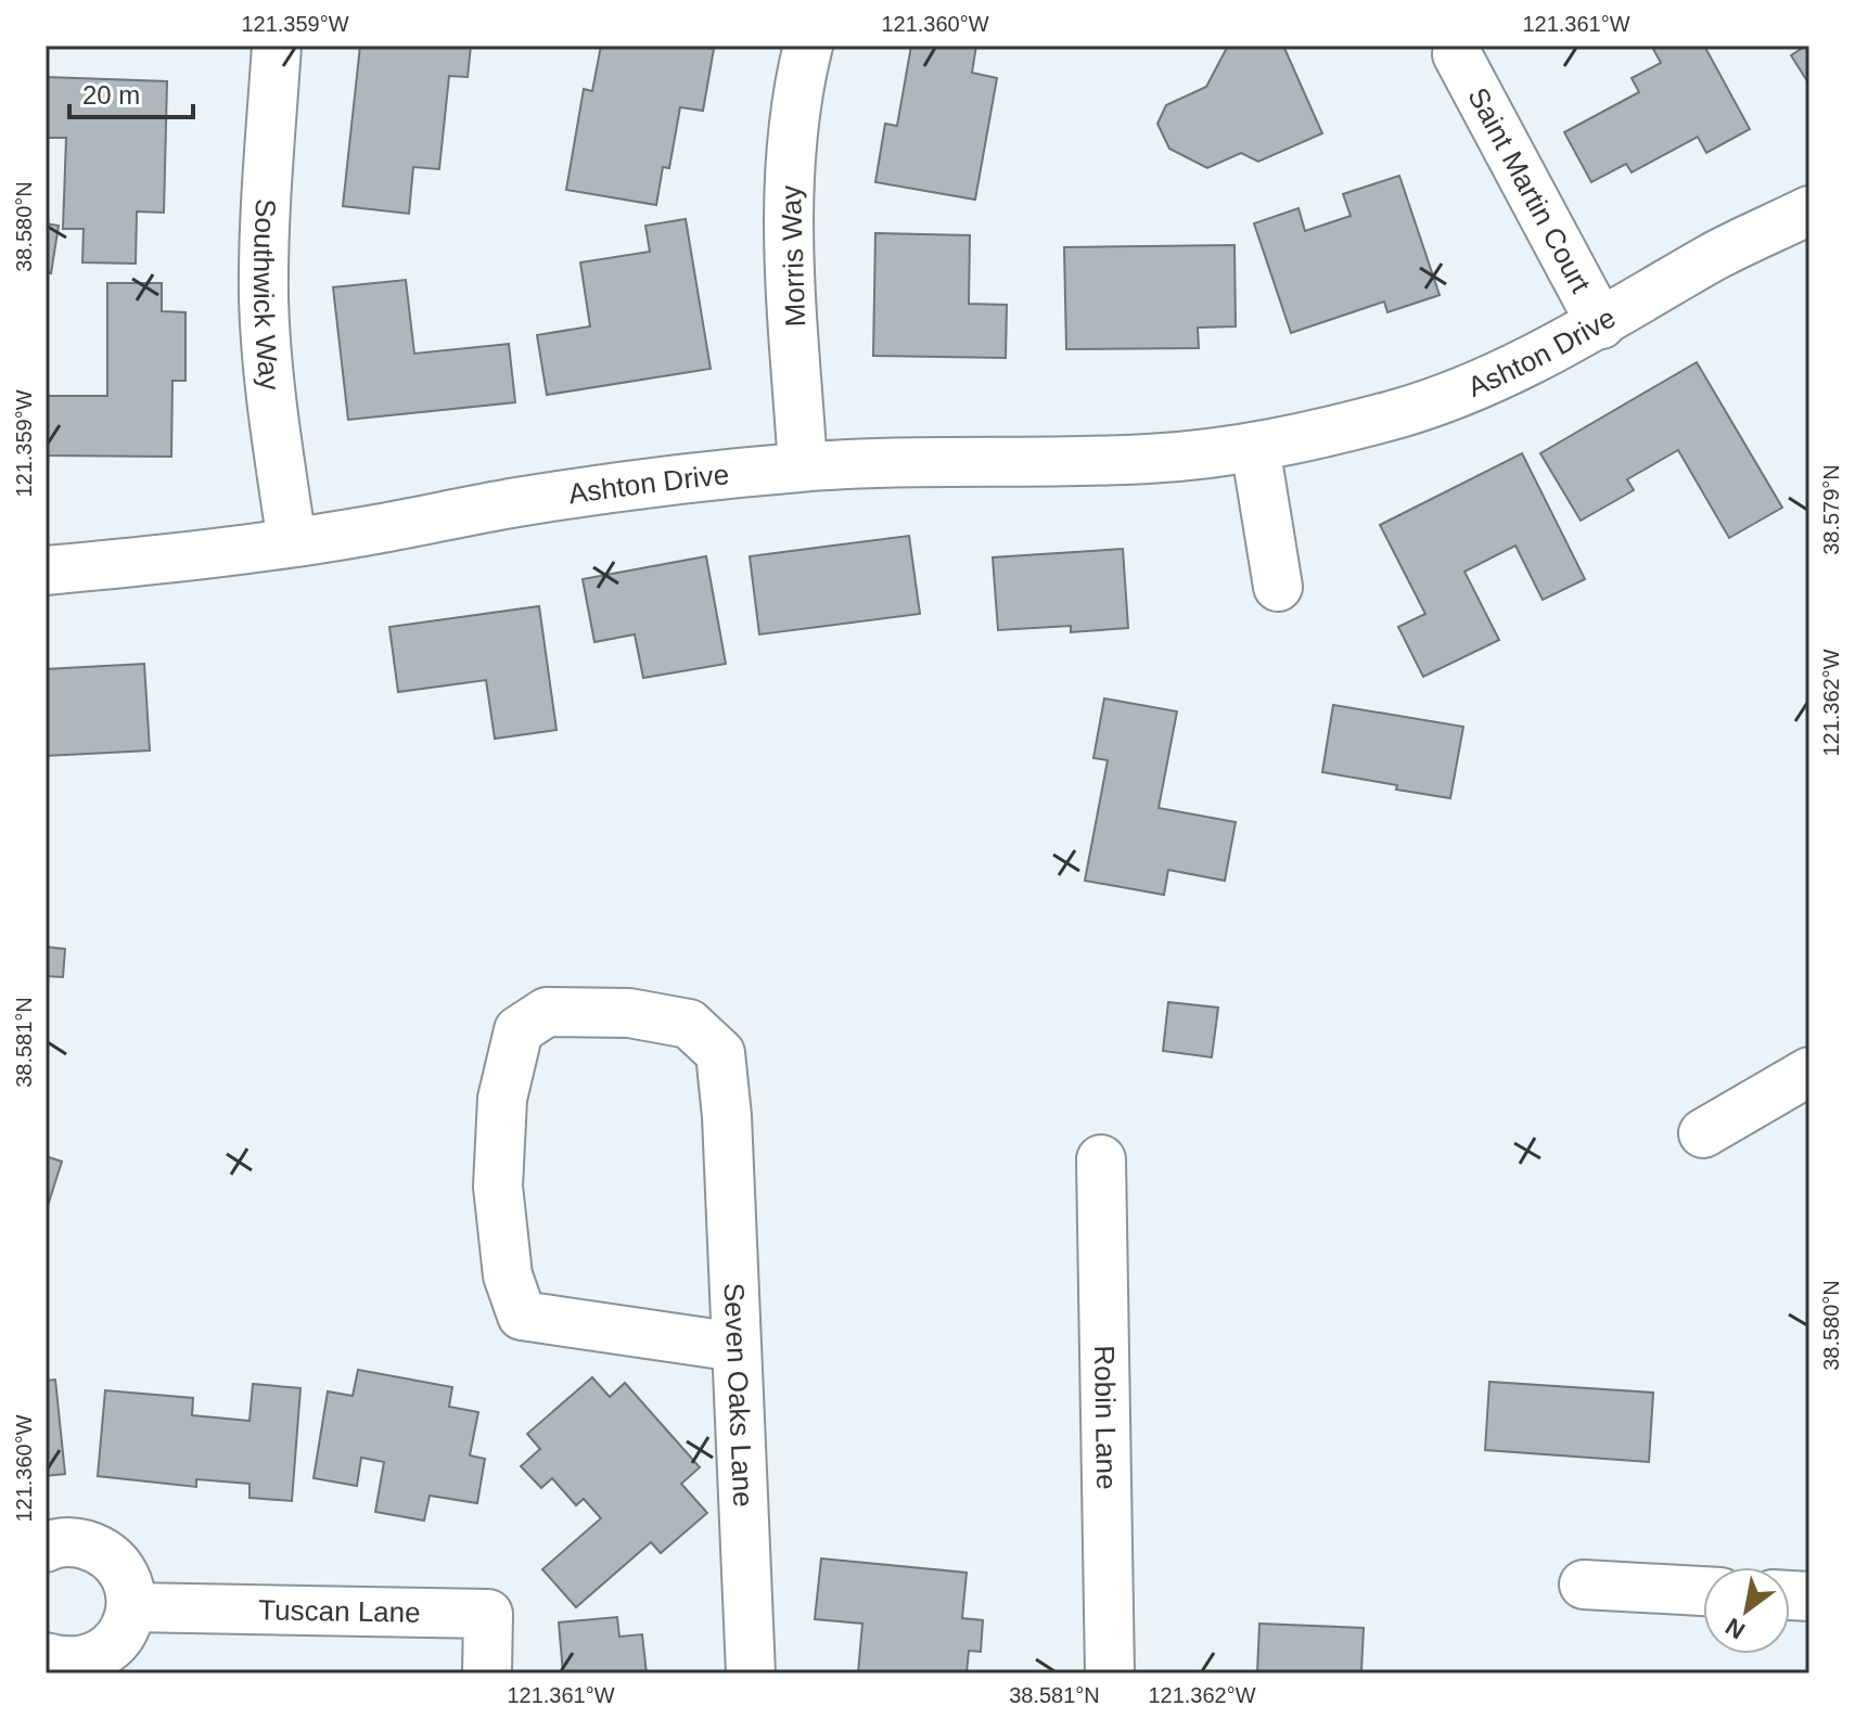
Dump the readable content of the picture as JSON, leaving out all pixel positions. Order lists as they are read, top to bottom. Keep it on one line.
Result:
{"streets":{"street":["Saint Martin Court","Morris Way","Southwick Way","Ashton Drive","Seven Oaks Lane","Robin Lane","Tuscan Lane"]},"crossings":[["Saint Martin Court","Ashton Drive"],["Morris Way","Ashton Drive"],["Southwick Way","Ashton Drive"]],"scale_bar":"20 m","north":"bottom left","coordinates":["121.359°W","121.360°W","121.361°W","38.580°N","38.579°N","121.362°W","38.581°N"]}
